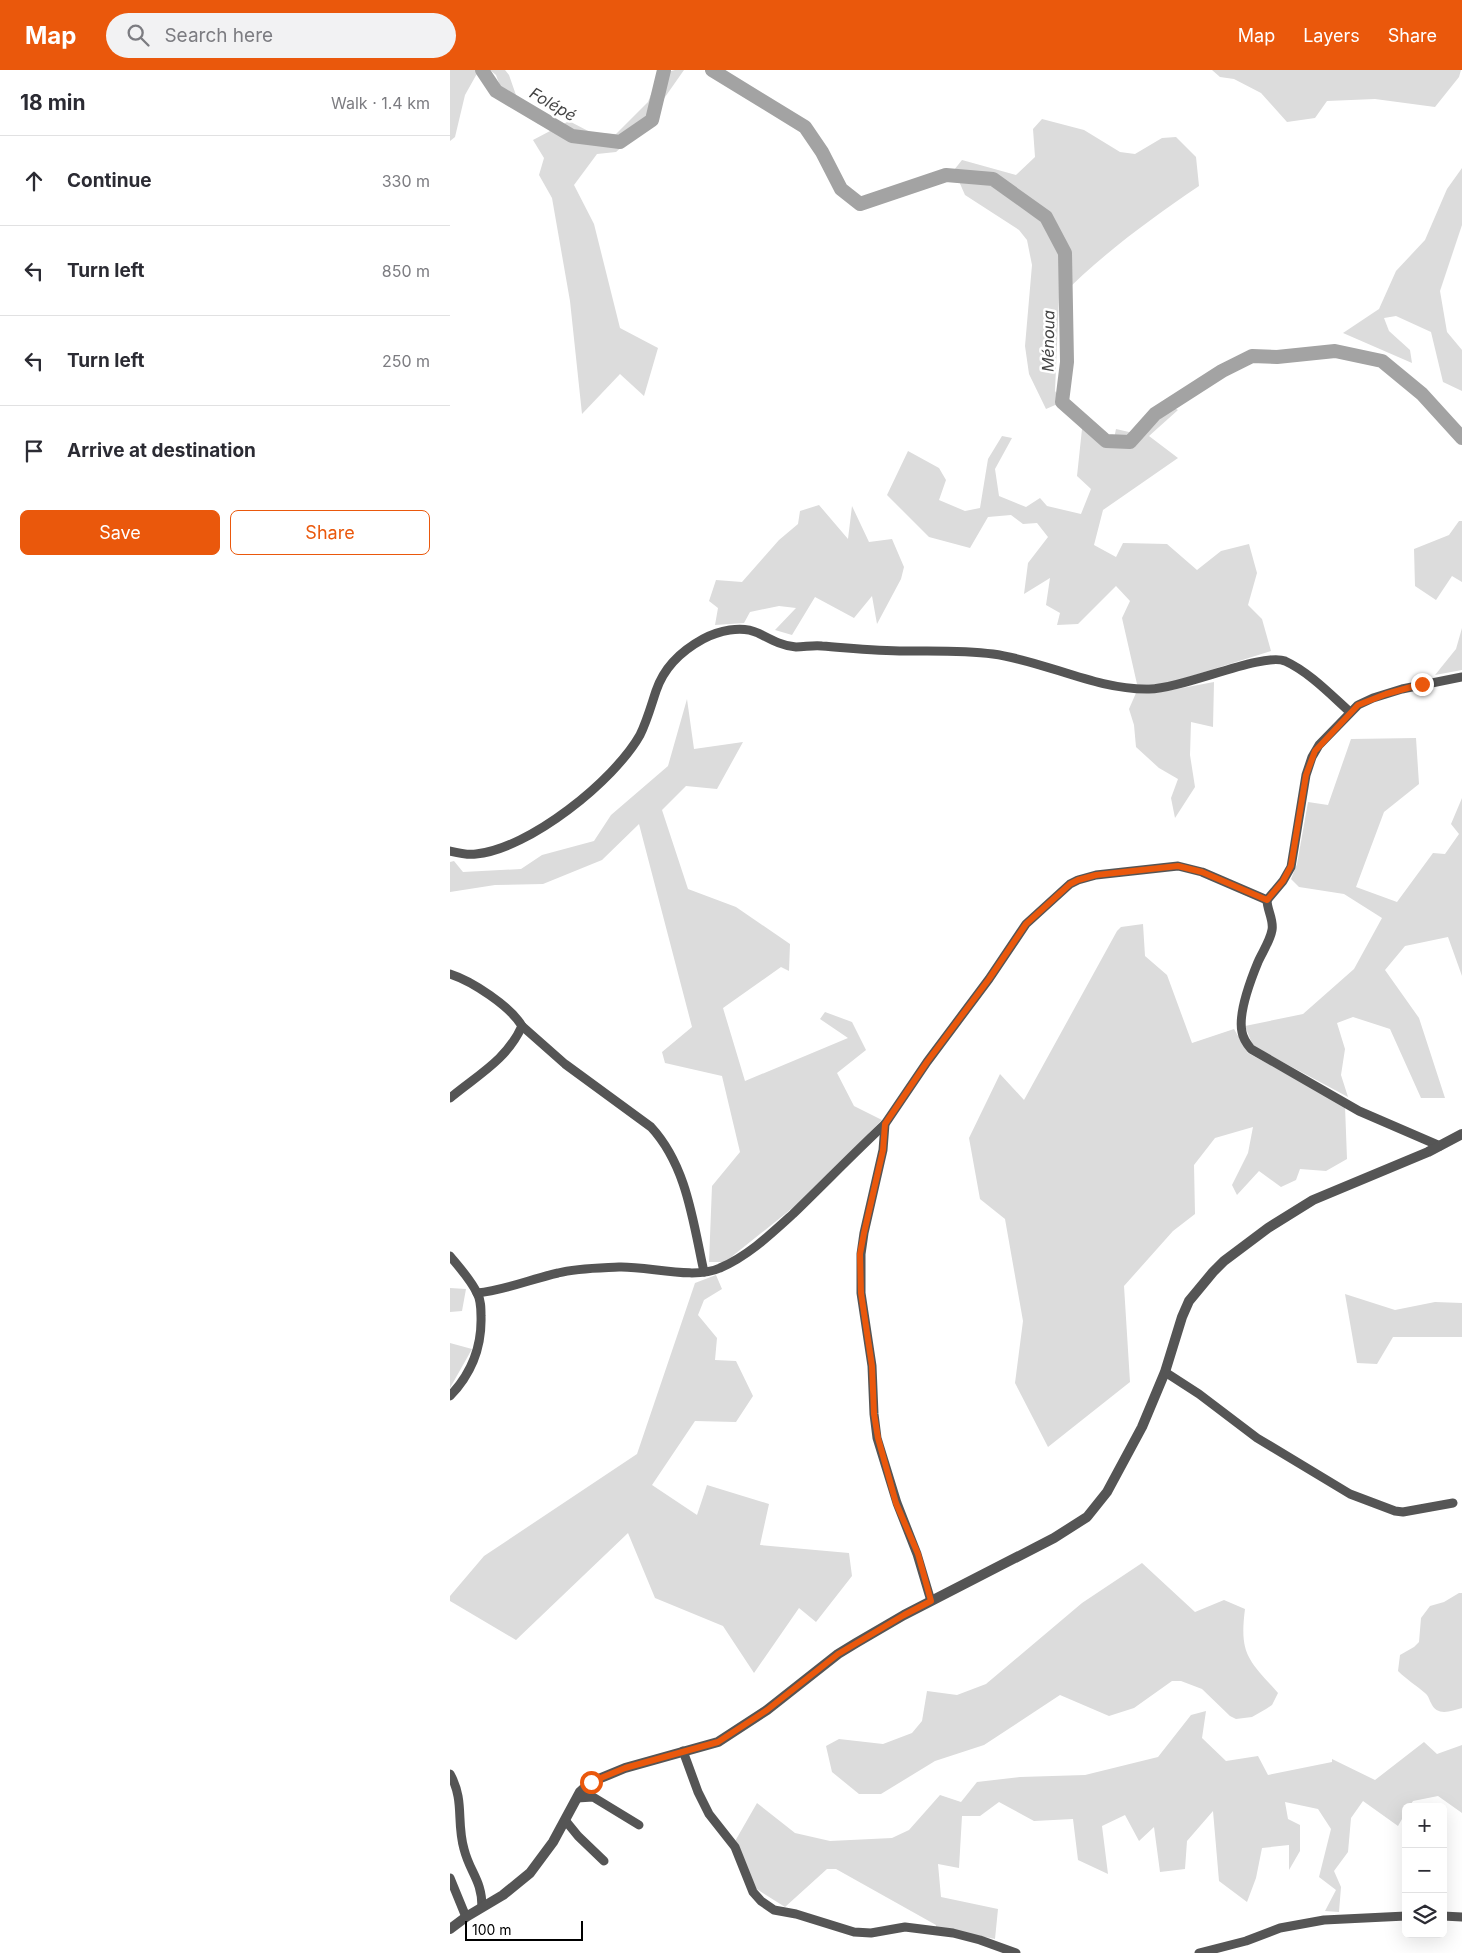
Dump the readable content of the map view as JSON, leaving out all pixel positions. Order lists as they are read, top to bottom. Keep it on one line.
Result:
{"water":["Folépé","Ménoua"],"scale_bar":"100 m","page":{"header":"Map","search":"Search here","nav":["Map","Layers","Share"],"heading":["18 min","Walk · 1.4 km"],"list":[["Continue","330 m"],["Turn left","850 m"],["Turn left","250 m"],"Arrive at destination"],"buttons":["Save","Share"],"map_buttons":["+","−"],"scale":"100 m"}}
